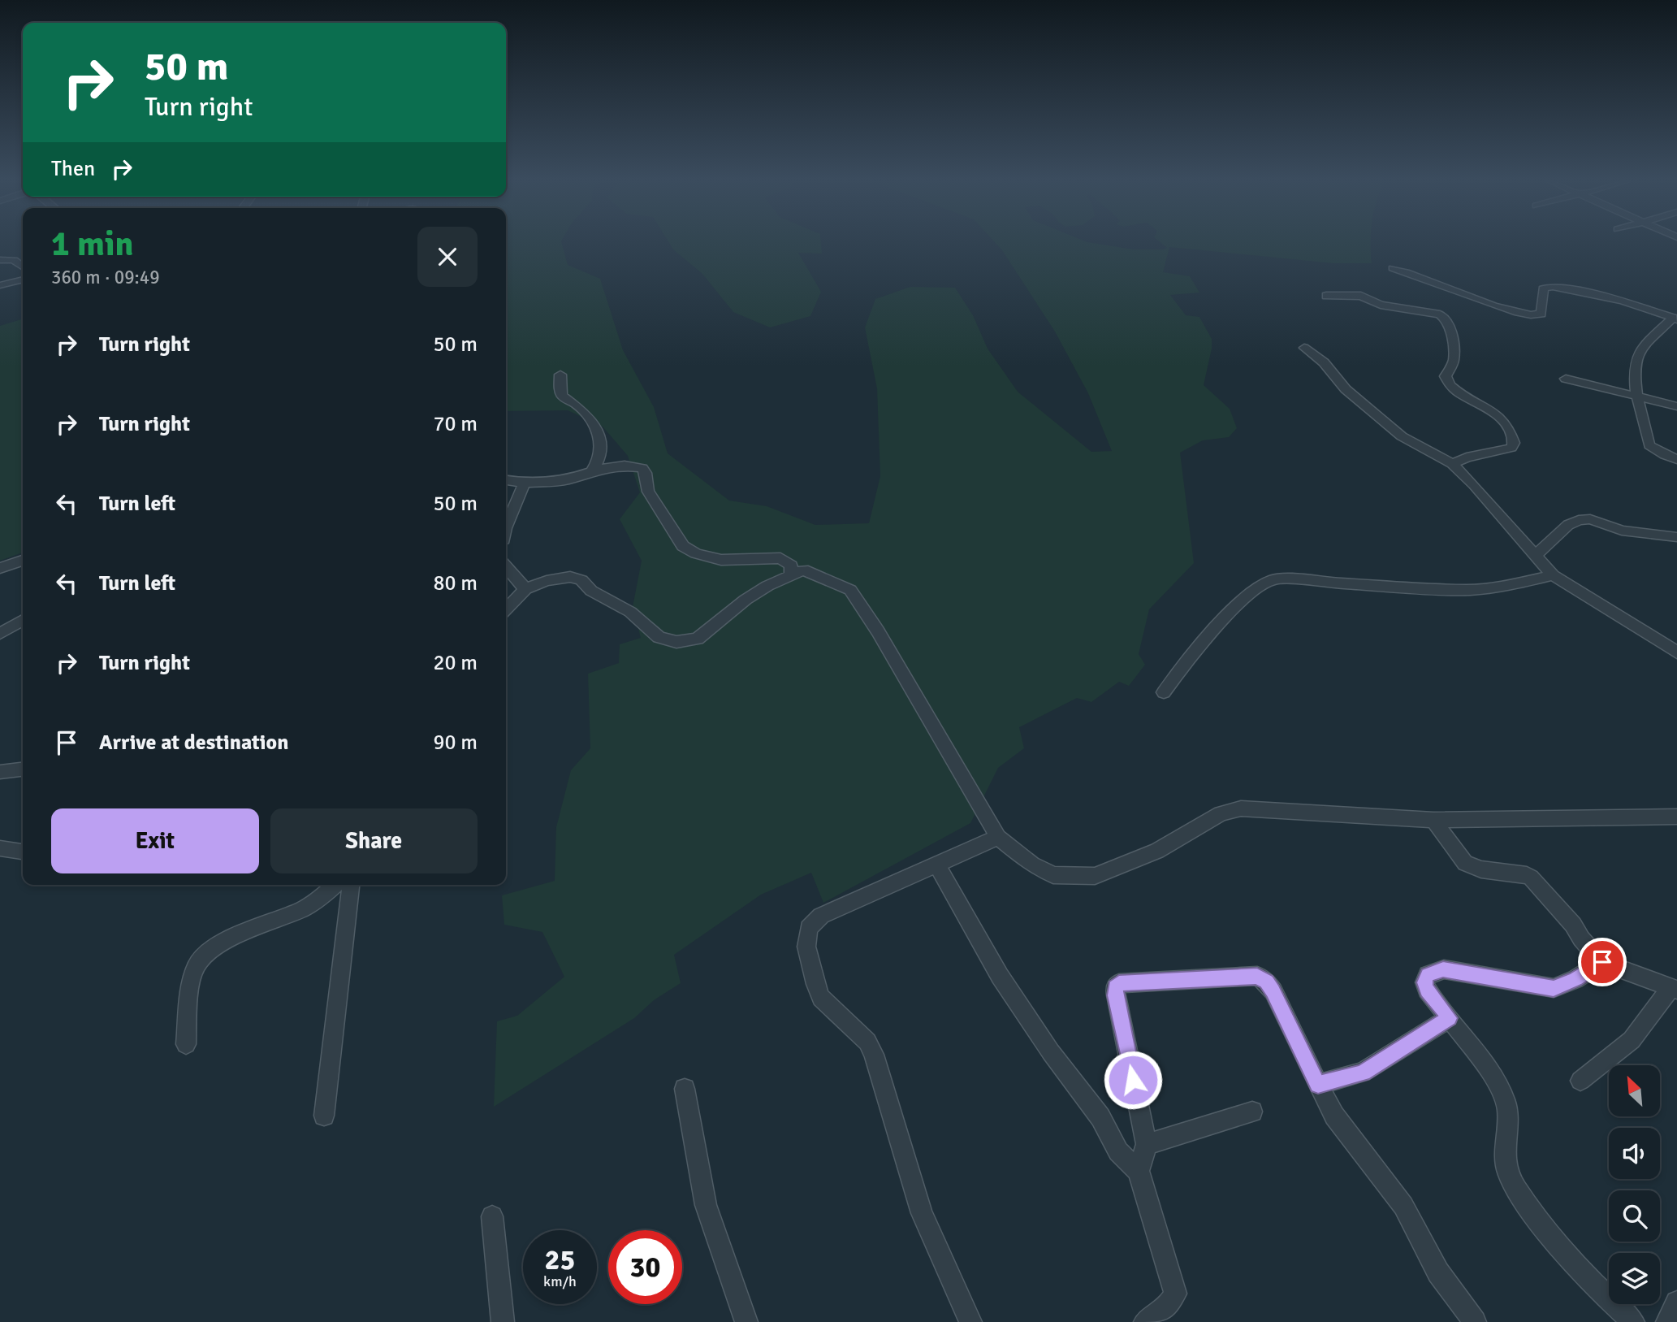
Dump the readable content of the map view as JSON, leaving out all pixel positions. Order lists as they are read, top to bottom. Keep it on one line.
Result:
{"north":"top left","page":{"turn":["50 m","Turn right"],"then":"Then","heading":["1 min","360 m · 09:49"],"list":[{"name":"Turn right","value":"50 m"},{"name":"Turn right","value":"70 m"},{"name":"Turn left","value":"50 m"},{"name":"Turn left","value":"80 m"},{"name":"Turn right","value":"20 m"},{"name":"Arrive at destination","value":"90 m"}],"buttons":["Exit","Share"],"speed":"25 km/h","limit":"30"}}
